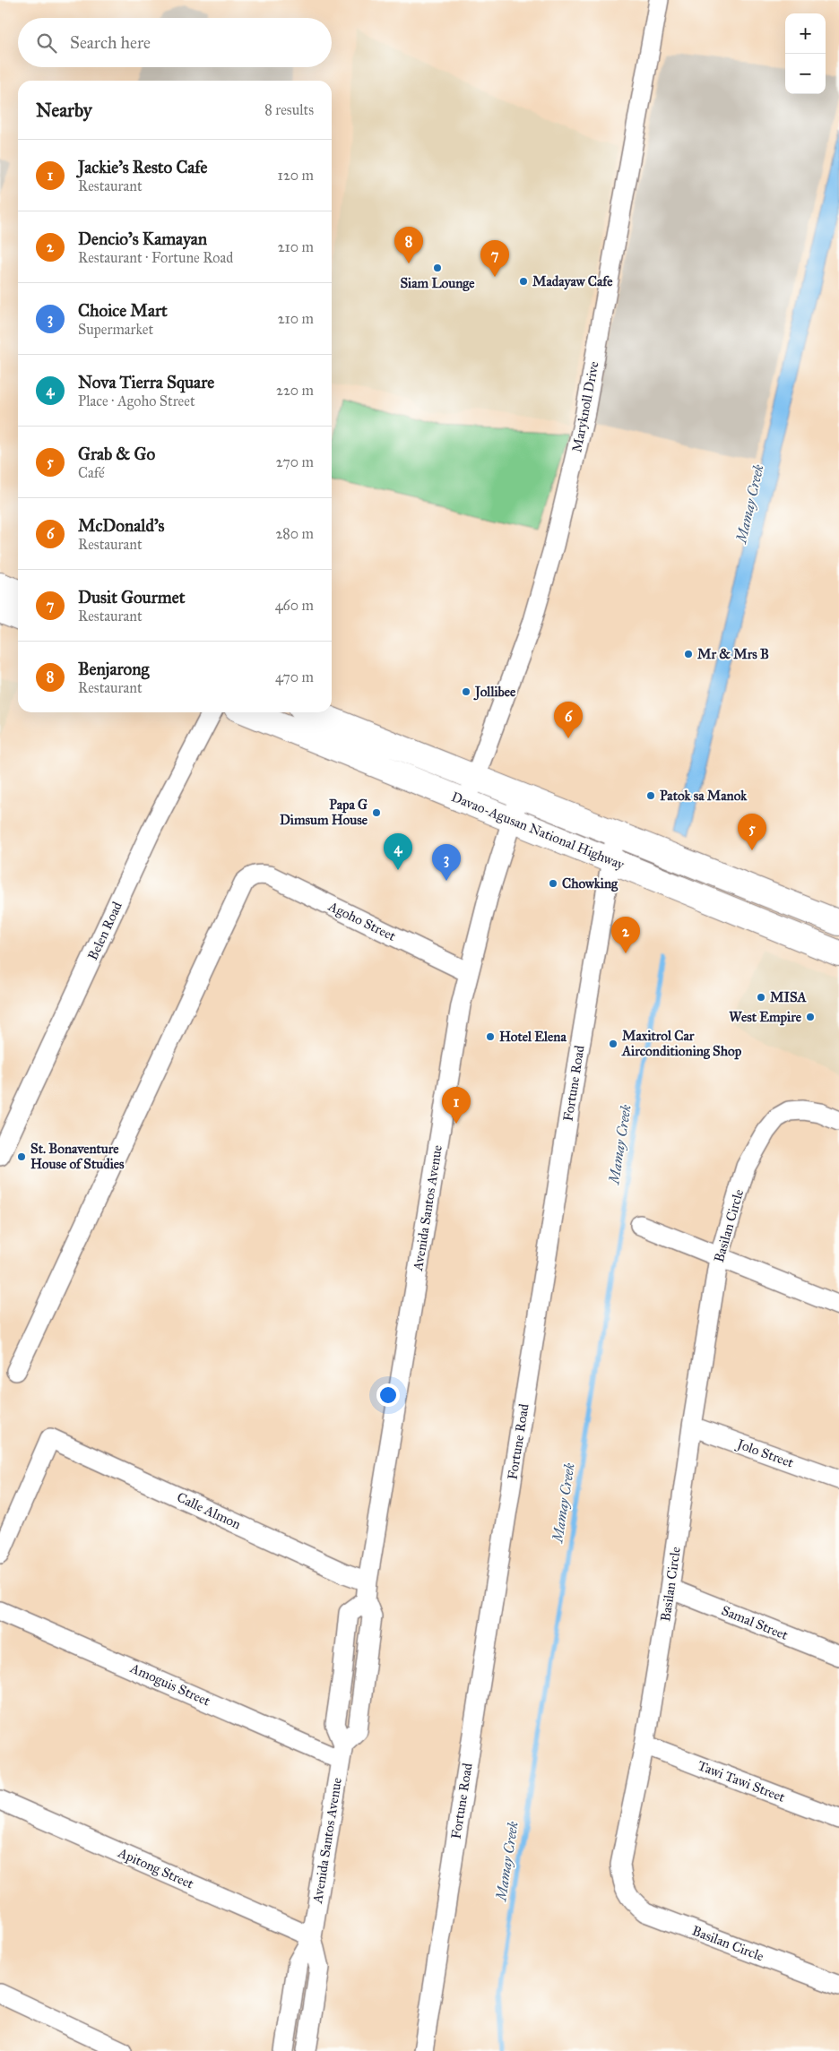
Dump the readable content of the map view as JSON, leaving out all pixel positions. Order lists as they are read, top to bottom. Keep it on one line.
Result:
{"streets":{"main road":["Davao-Agusan National Highway"],"street":["Maryknoll Drive","Agoho Street","Belen Road","Fortune Road","Avenida Santos Avenue","Basilan Circle","Jolo Street","Calle Almon","Samal Street","Amoguis Street","Tawi Tawi Street","Apitong Street"]},"crossings":[["Maryknoll Drive","Davao-Agusan National Highway"],["Davao-Agusan National Highway","Fortune Road"],["Davao-Agusan National Highway","Avenida Santos Avenue"],["Agoho Street","Avenida Santos Avenue"],["Avenida Santos Avenue","Calle Almon"],["Avenida Santos Avenue","Amoguis Street"],["Avenida Santos Avenue","Apitong Street"],["Basilan Circle","Jolo Street"],["Basilan Circle","Samal Street"],["Basilan Circle","Tawi Tawi Street"]],"water":["Mamay Creek"],"places":["Siam Lounge","Madayaw Cafe","Mr & Mrs B","Jollibee","Patok sa Manok","Papa G Dimsum House","Chowking","MISA","West Empire","Hotel Elena","Maxitrol Car Airconditioning Shop","St. Bonaventure House of Studies"],"page":{"map_buttons":["+","−"],"search":"Search here","heading":["Nearby","8 results"],"list":[{"mark":"1","name":"Jackie's Resto Cafe","note":"Restaurant","value":"120 m"},{"mark":"2","name":"Dencio's Kamayan","note":"Restaurant · Fortune Road","value":"210 m"},{"mark":"3","name":"Choice Mart","note":"Supermarket","value":"210 m"},{"mark":"4","name":"Nova Tierra Square","note":"Place · Agoho Street","value":"220 m"},{"mark":"5","name":"Grab & Go","note":"Café","value":"270 m"},{"mark":"6","name":"McDonald's","note":"Restaurant","value":"280 m"},{"mark":"7","name":"Dusit Gourmet","note":"Restaurant","value":"460 m"},{"mark":"8","name":"Benjarong","note":"Restaurant","value":"470 m"}],"pins":["8","7","6","5","4","3","2","1"]}}
